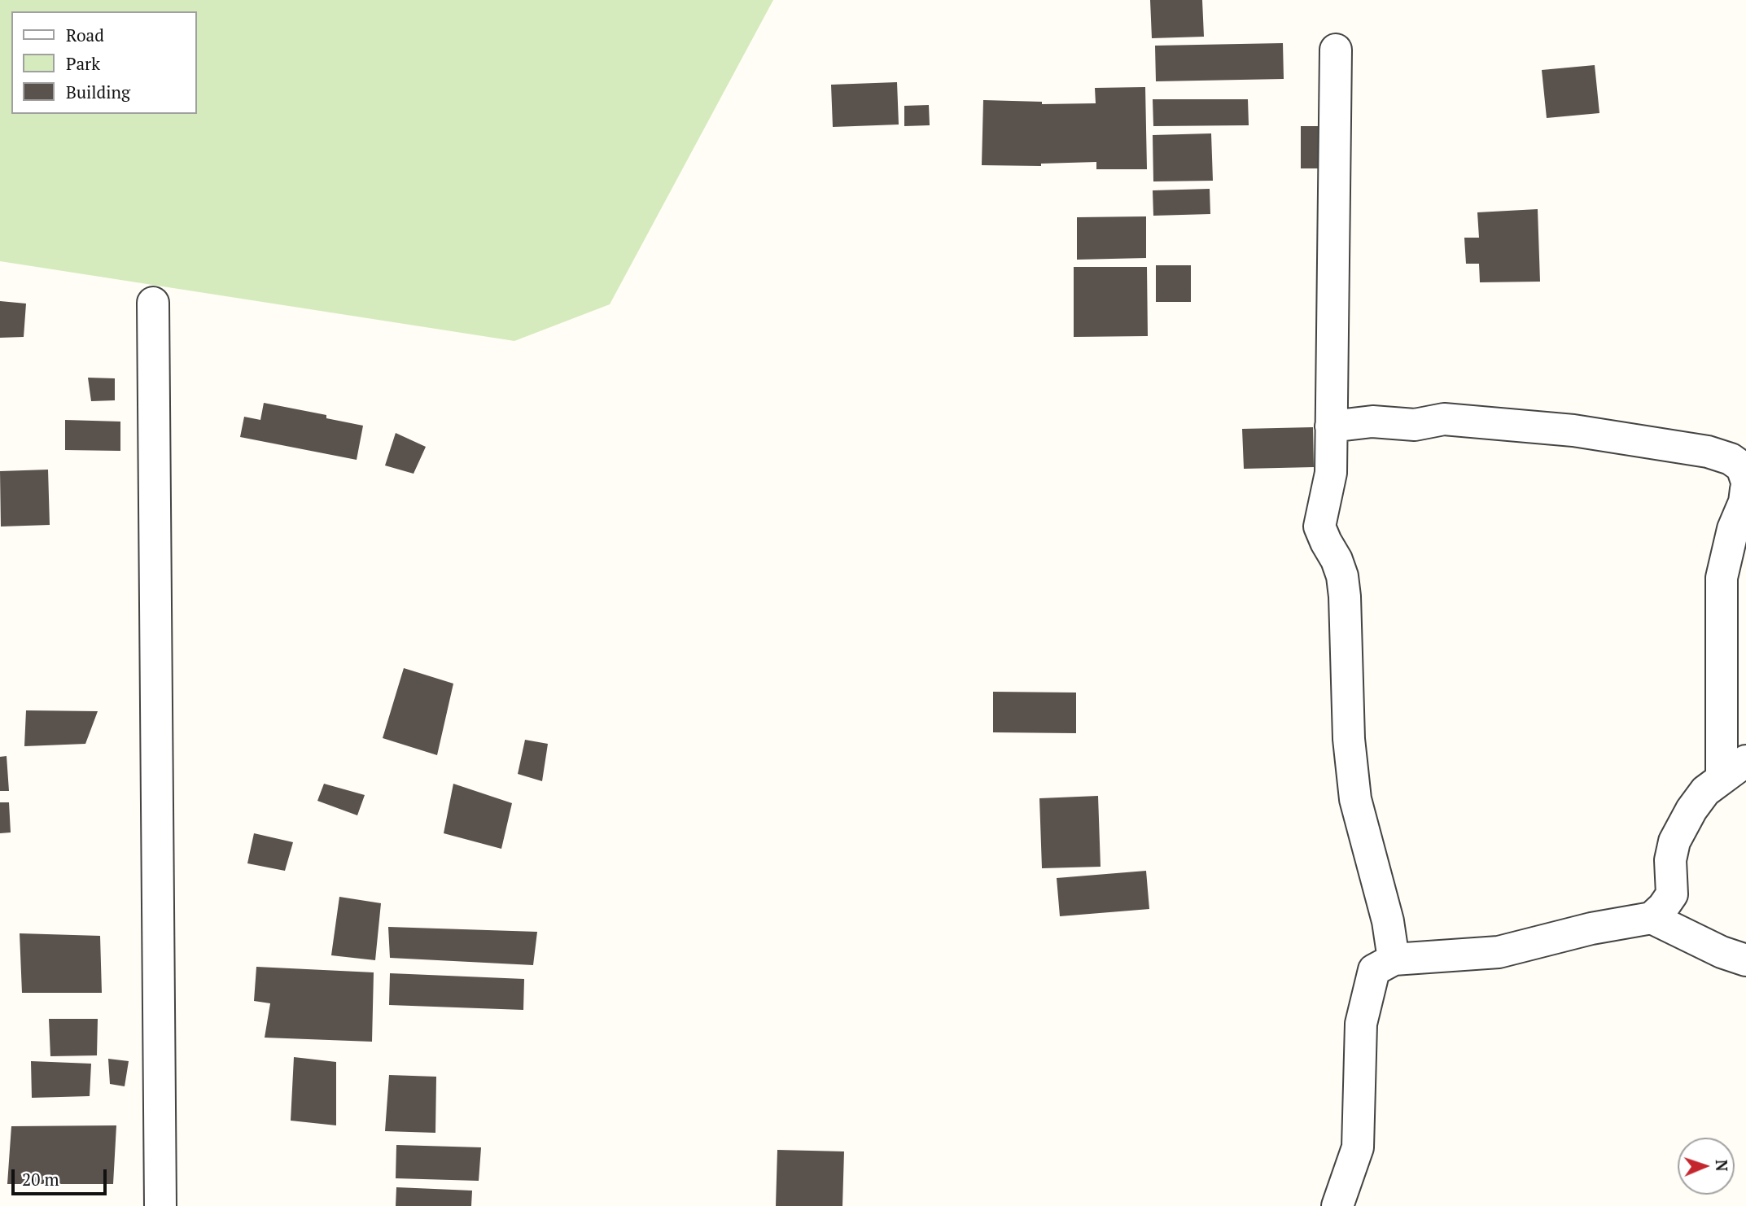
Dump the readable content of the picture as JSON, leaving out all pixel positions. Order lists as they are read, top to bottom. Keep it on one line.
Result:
{"legend":["Road","Park","Building"],"scale_bar":"20 m","north":"right"}
